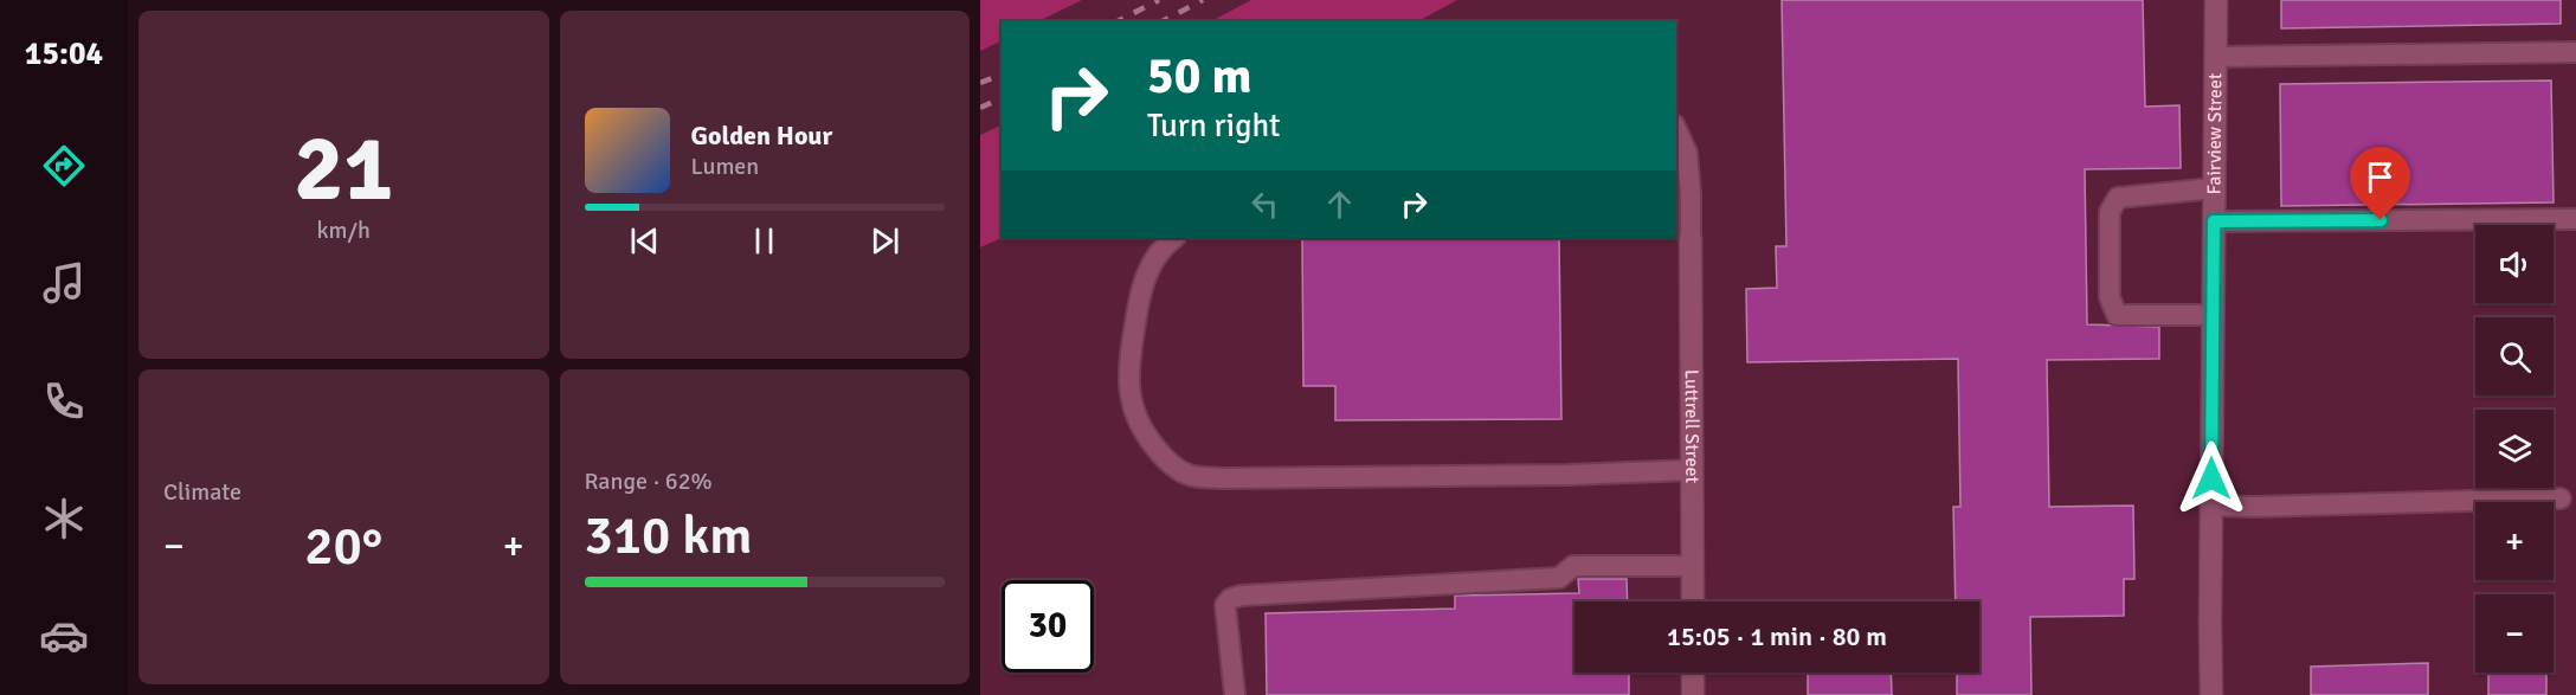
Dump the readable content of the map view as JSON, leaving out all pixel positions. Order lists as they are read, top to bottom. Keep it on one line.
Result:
{"streets":{"street":["Fairview Street","Luttrell Street"]},"page":{"tabs":"15:04","tile":[["21","km/h"],"Climate",["Range · 62%","310 km"]],"turn":["50 m","Turn right"],"song":["Golden Hour","Lumen"],"map_buttons":["+","−"],"heat":["−","20°","+"],"limit":"30","trip":"15:05 · 1 min · 80 m"}}
